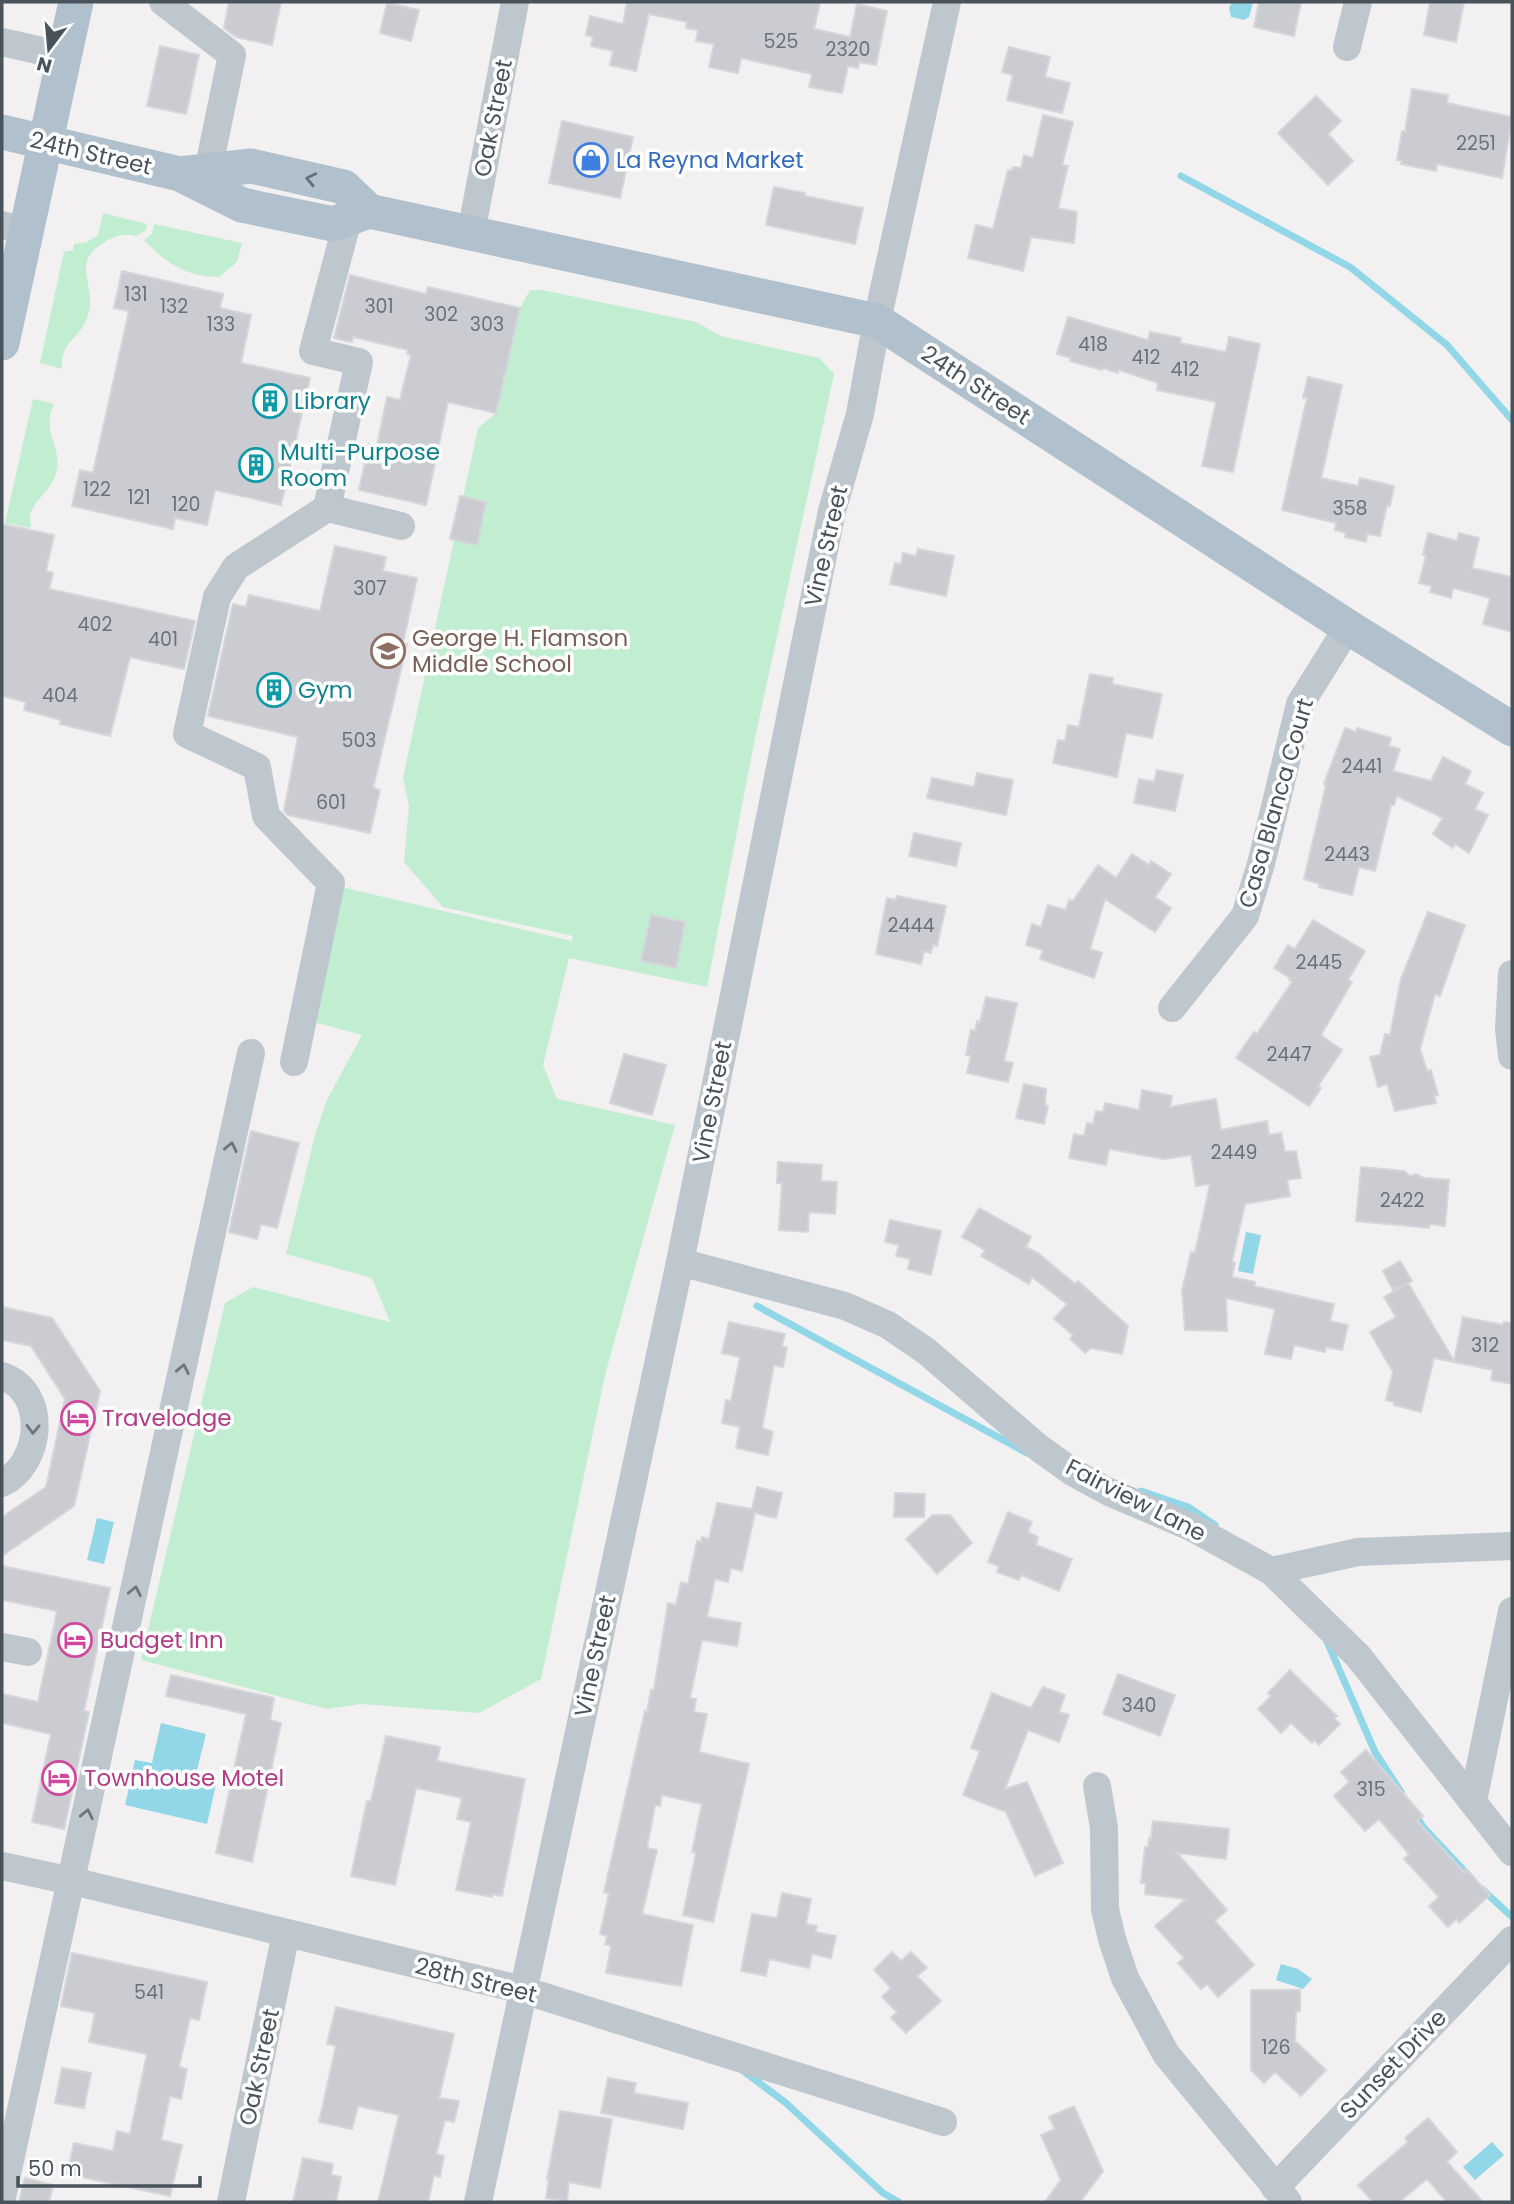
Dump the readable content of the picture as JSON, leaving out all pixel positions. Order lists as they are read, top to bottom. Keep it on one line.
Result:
{"streets":{"main road":["24th Street"],"street":["Oak Street","Vine Street","Casa Blanca Court","Fairview Lane","28th Street","Sunset Drive"]},"crossings":[["Oak Street","24th Street"],["Oak Street","28th Street"],["24th Street","Vine Street"],["24th Street","Casa Blanca Court"],["Vine Street","Fairview Lane"],["Vine Street","28th Street"]],"places":{"shop":["La Reyna Market"],"building":["Library","Multi-Purpose Room","Gym"],"school or university":["George H. Flamson Middle School"],"hotel":["Travelodge","Budget Inn","Townhouse Motel"]},"house_numbers":["525","2320","2251","131","132","301","302","133","303","418","412","412","122","121","120","358","307","402","401","404","503","2441","601","2443","2444","2445","2447","2449","2422","312","340","315","541","126"],"scale_bar":"50 m","north":"bottom"}
